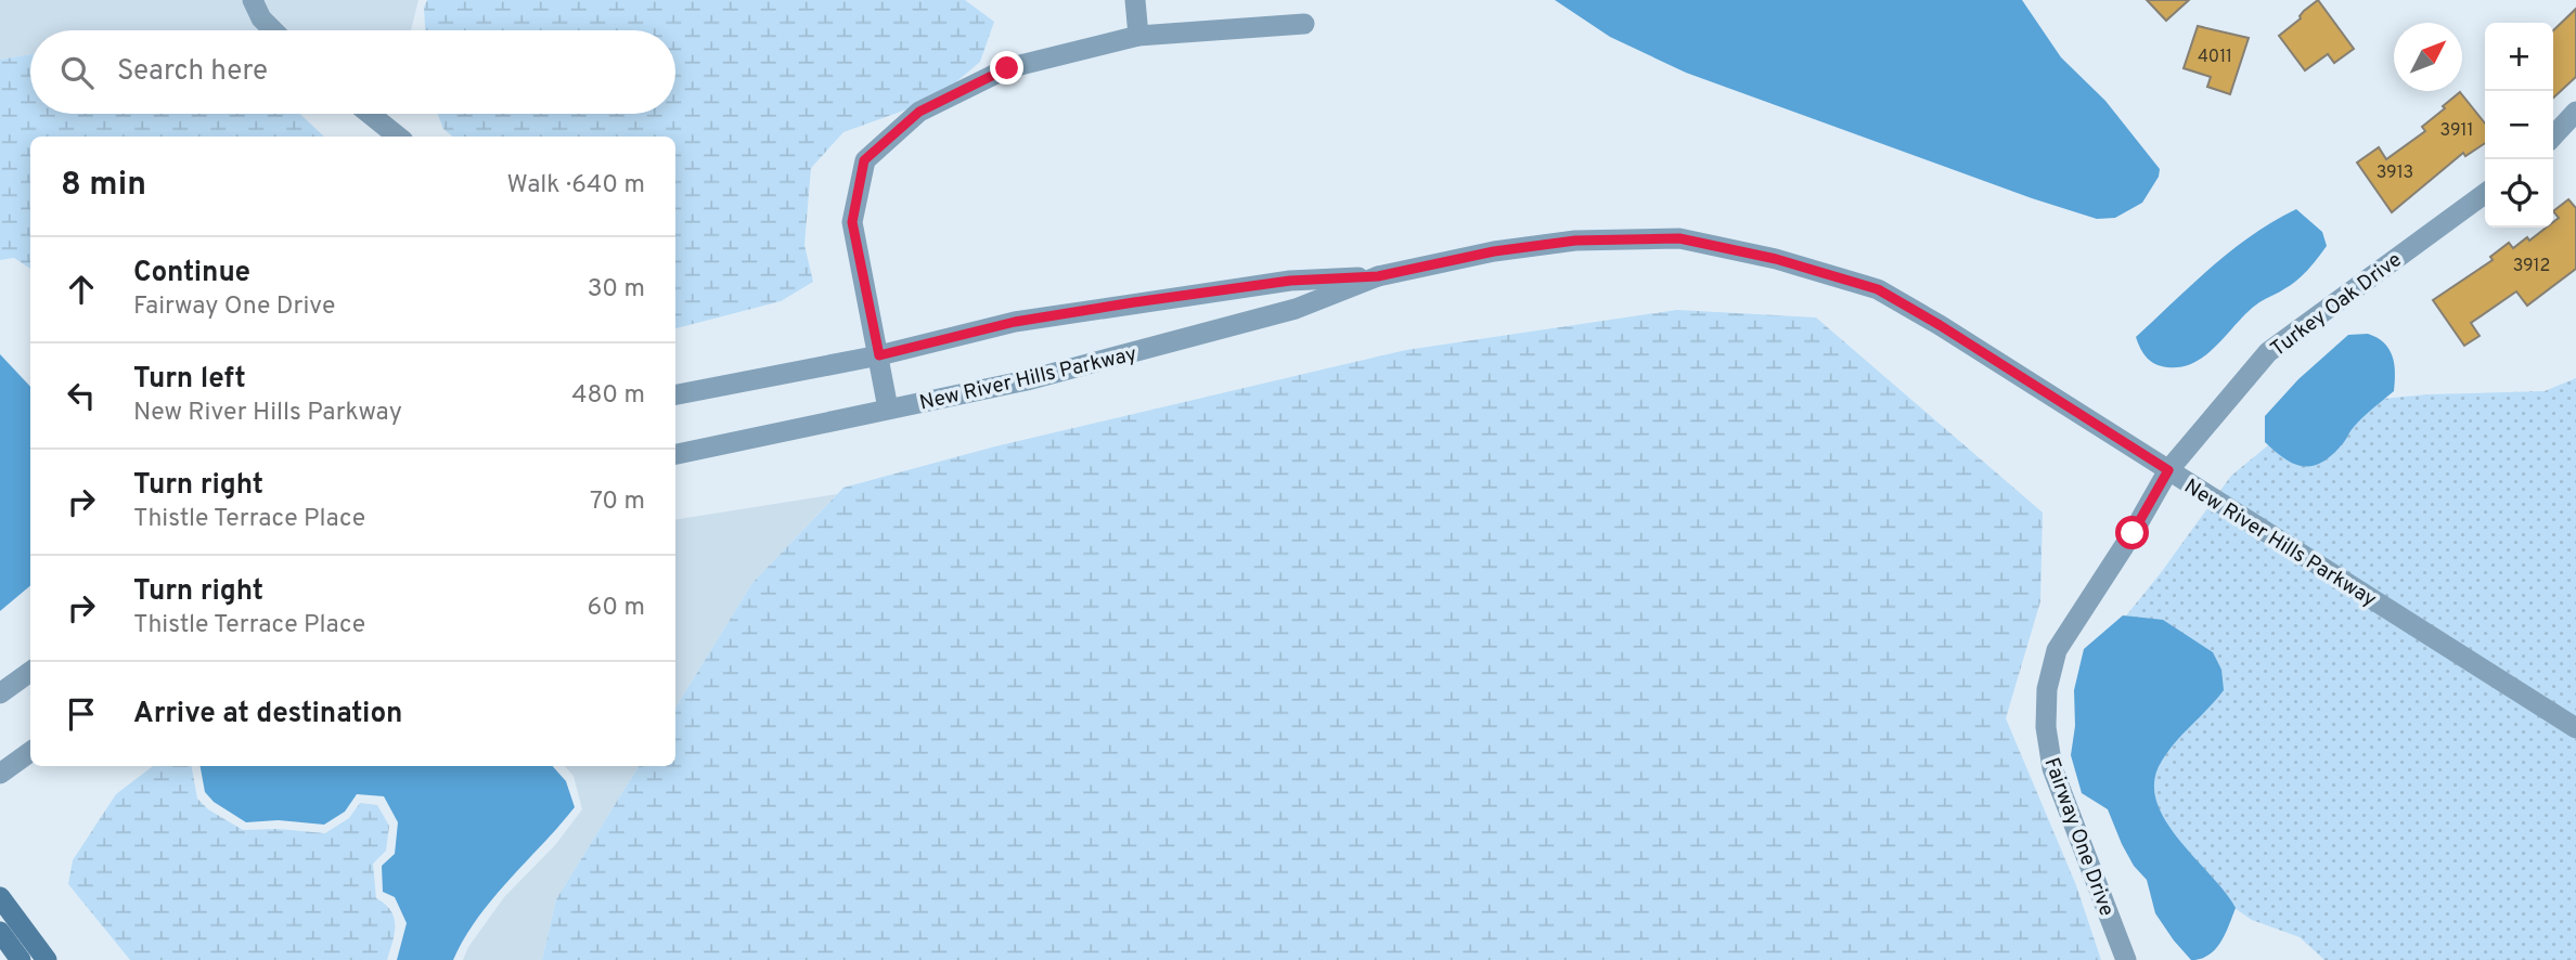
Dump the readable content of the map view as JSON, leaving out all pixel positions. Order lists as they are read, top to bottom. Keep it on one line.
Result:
{"streets":{"street":["Turkey Oak Drive","New River Hills Parkway","Fairway One Drive"]},"crossings":[["Turkey Oak Drive","New River Hills Parkway"],["Turkey Oak Drive","Fairway One Drive"],["New River Hills Parkway","Fairway One Drive"]],"house_numbers":["4011","3911","3913","3912"],"north":"top right","page":{"map_buttons":["+","−"],"search":"Search here","heading":["8 min","Walk · 640 m"],"list":[["Continue","Fairway One Drive","30 m"],["Turn left","New River Hills Parkway","480 m"],["Turn right","Thistle Terrace Place","70 m"],["Turn right","Thistle Terrace Place","60 m"],"Arrive at destination"]}}
